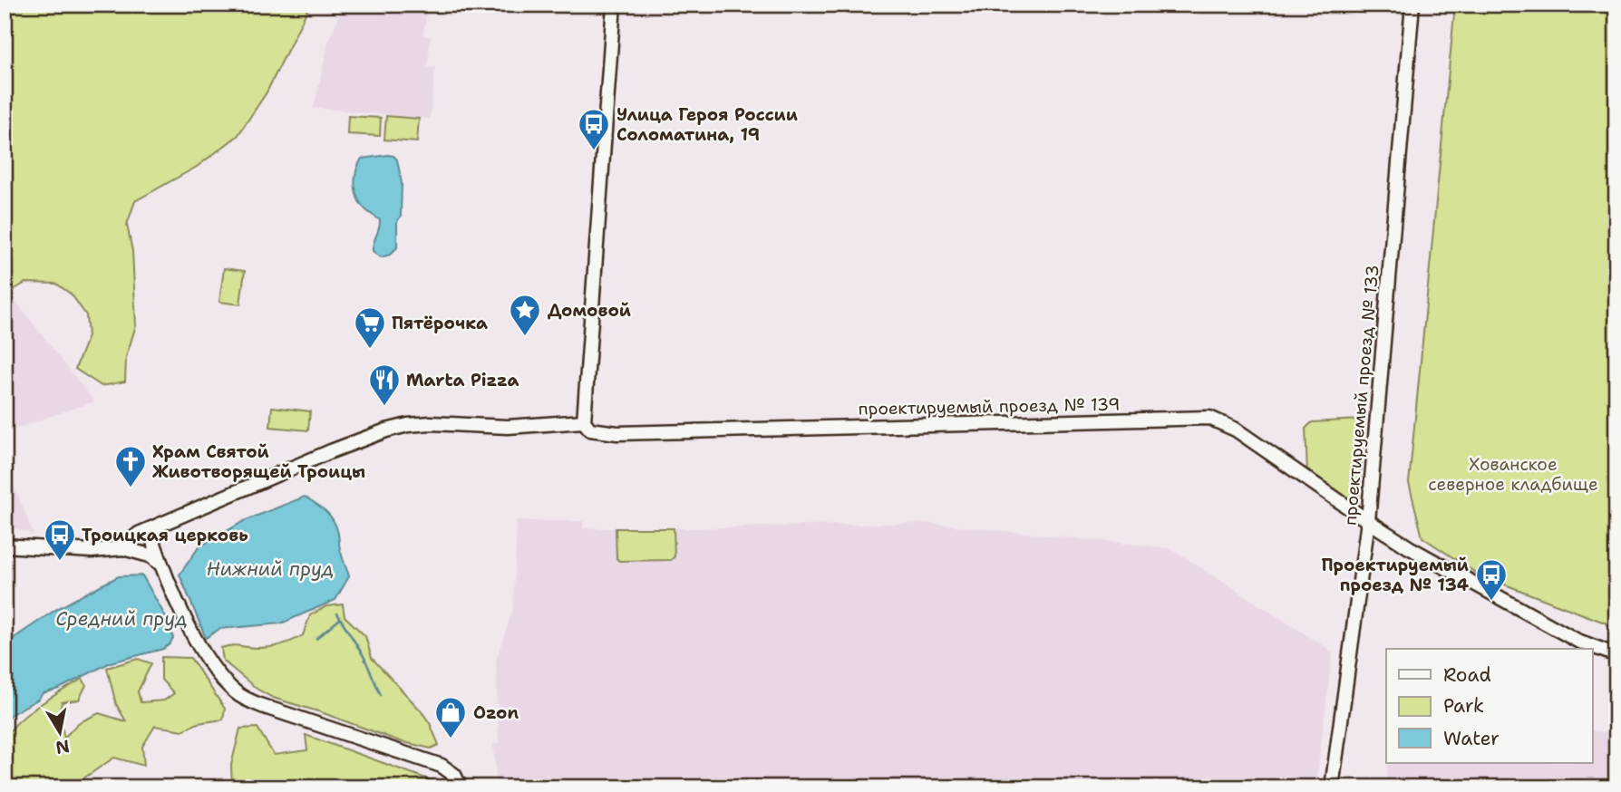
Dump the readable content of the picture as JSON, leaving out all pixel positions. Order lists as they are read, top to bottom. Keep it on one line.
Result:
{"streets":{"street":["проектируемый проезд № 133","проектируемый проезд № 139"]},"crossings":[["проектируемый проезд № 133","проектируемый проезд № 139"]],"water":["Нижний пруд","Средний пруд"],"parks":["Хованское северное кладбище"],"places":{"bus stop":["Улица Героя России Соломатина, 19","Троицкая церковь","Проектируемый проезд № 134"],"place":["Домовой"],"supermarket":["Пятёрочка"],"restaurant":["Marta Pizza"],"church":["Храм Святой Животворящей Троицы"],"shop":["Ozon"]},"legend":["Road","Park","Water"],"north":"bottom"}
